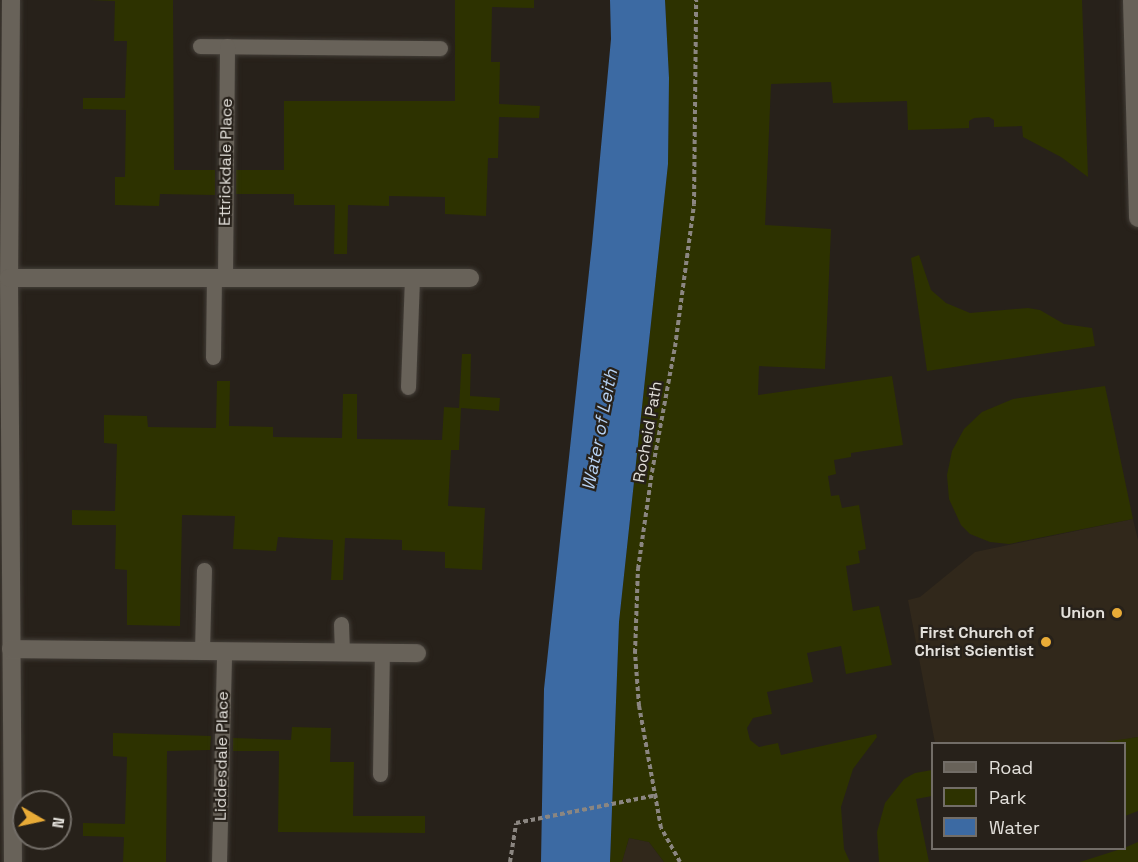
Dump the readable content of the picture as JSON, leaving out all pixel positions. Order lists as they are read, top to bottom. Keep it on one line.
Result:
{"streets":{"lane":["Ettrickdale Place","Liddesdale Place"],"path":["Rocheid Path"]},"water":["Water of Leith"],"places":["Union","First Church of Christ Scientist"],"legend":["Road","Park","Water"],"north":"right"}
